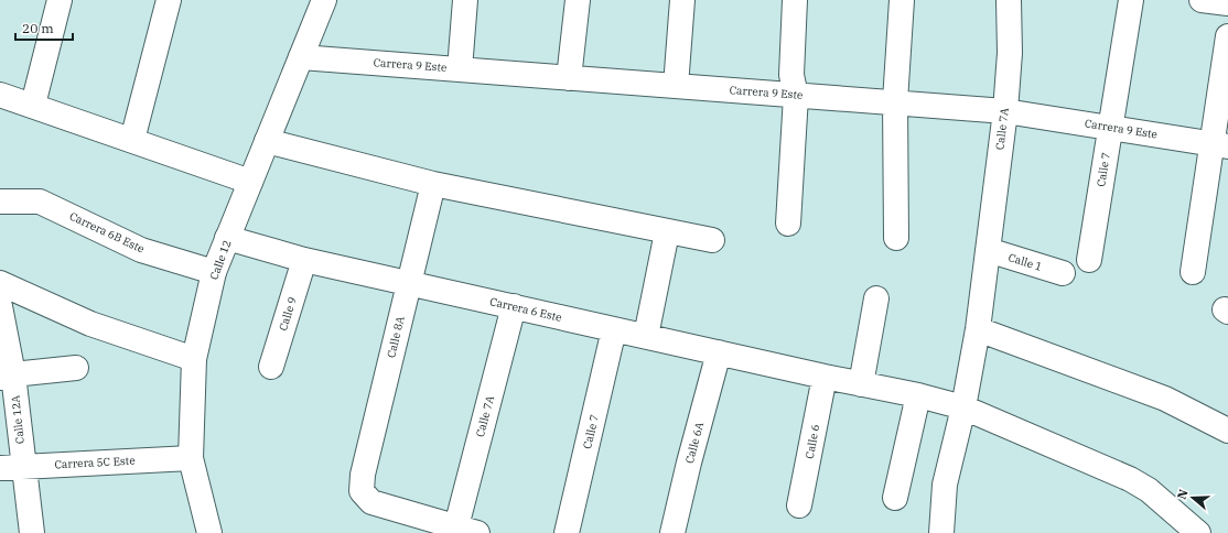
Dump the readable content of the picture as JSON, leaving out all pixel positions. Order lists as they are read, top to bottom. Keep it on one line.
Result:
{"streets":{"street":["Carrera 9 Este","Calle 7A","Calle 7","Carrera 6B Este","Calle 12","Calle 1","Carrera 6 Este","Calle 9","Calle 8A","Calle 12A","Calle 6","Calle 6A","Carrera 5C Este"]},"crossings":[["Carrera 9 Este","Calle 7A"],["Carrera 9 Este","Calle 7"],["Carrera 9 Este","Calle 12"],["Calle 7A","Calle 1"],["Calle 7A","Carrera 6 Este"],["Calle 7A","Calle 8A"],["Calle 7","Carrera 6 Este"],["Carrera 6B Este","Calle 12"],["Calle 12","Carrera 6 Este"],["Calle 12","Carrera 5C Este"],["Carrera 6 Este","Calle 9"],["Carrera 6 Este","Calle 8A"],["Carrera 6 Este","Calle 6"],["Carrera 6 Este","Calle 6A"],["Calle 12A","Carrera 5C Este"]],"scale_bar":"20 m","north":"left"}
